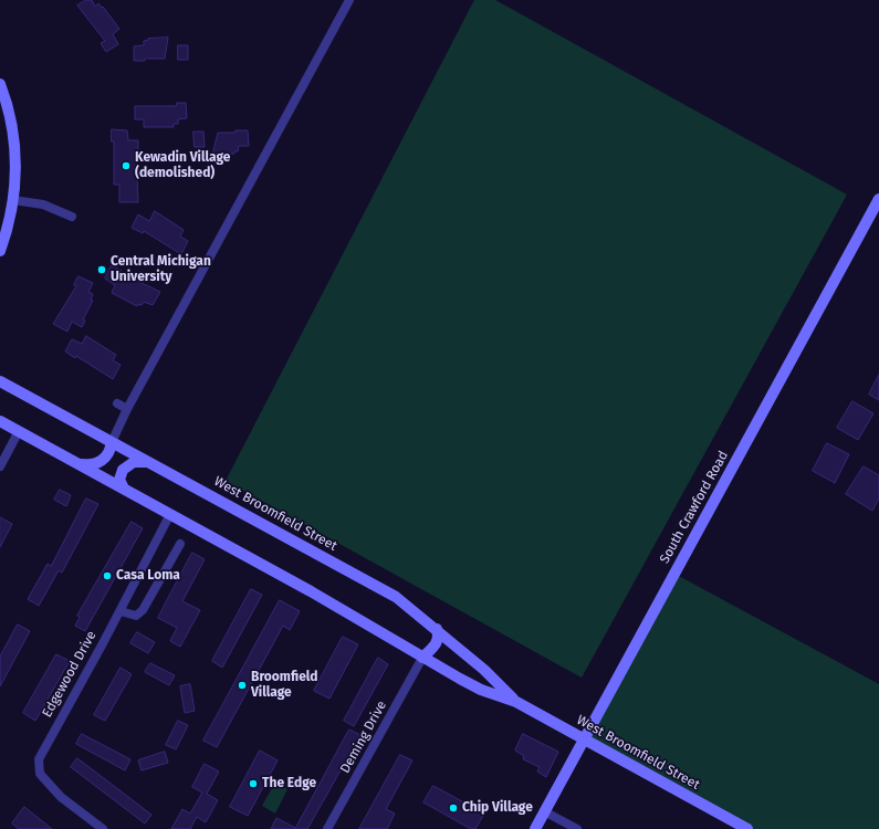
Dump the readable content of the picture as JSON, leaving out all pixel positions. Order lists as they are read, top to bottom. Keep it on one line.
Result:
{"streets":{"main road":["South Crawford Road","West Broomfield Street"],"street":["Edgewood Drive","Deming Drive"]},"crossings":[["South Crawford Road","West Broomfield Street"],["West Broomfield Street","Edgewood Drive"],["West Broomfield Street","Deming Drive"]],"places":["Kewadin Village (demolished)","Central Michigan University","Casa Loma","Broomfield Village","The Edge","Chip Village"]}
